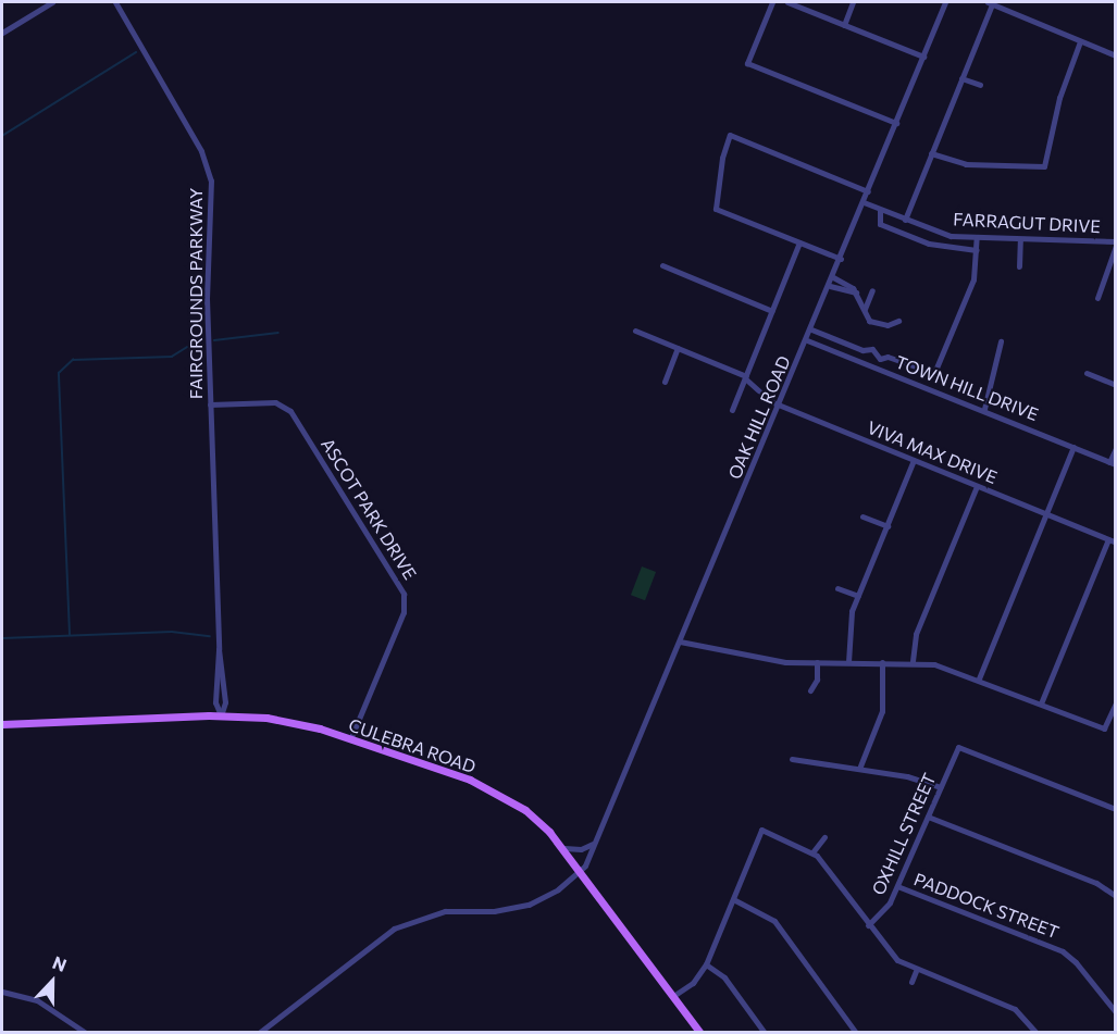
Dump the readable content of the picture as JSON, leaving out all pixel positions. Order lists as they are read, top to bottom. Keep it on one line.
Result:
{"streets":{"main road":["CULEBRA ROAD"],"street":["FARRAGUT DRIVE","FAIRGROUNDS PARKWAY","TOWN HILL DRIVE","OAK HILL ROAD","VIVA MAX DRIVE","ASCOT PARK DRIVE","OXHILL STREET","PADDOCK STREET"]},"crossings":[["FARRAGUT DRIVE","OAK HILL ROAD"],["FAIRGROUNDS PARKWAY","ASCOT PARK DRIVE"],["FAIRGROUNDS PARKWAY","CULEBRA ROAD"],["TOWN HILL DRIVE","OAK HILL ROAD"],["OAK HILL ROAD","VIVA MAX DRIVE"],["OAK HILL ROAD","CULEBRA ROAD"],["ASCOT PARK DRIVE","CULEBRA ROAD"],["OXHILL STREET","PADDOCK STREET"]],"north":"top"}
